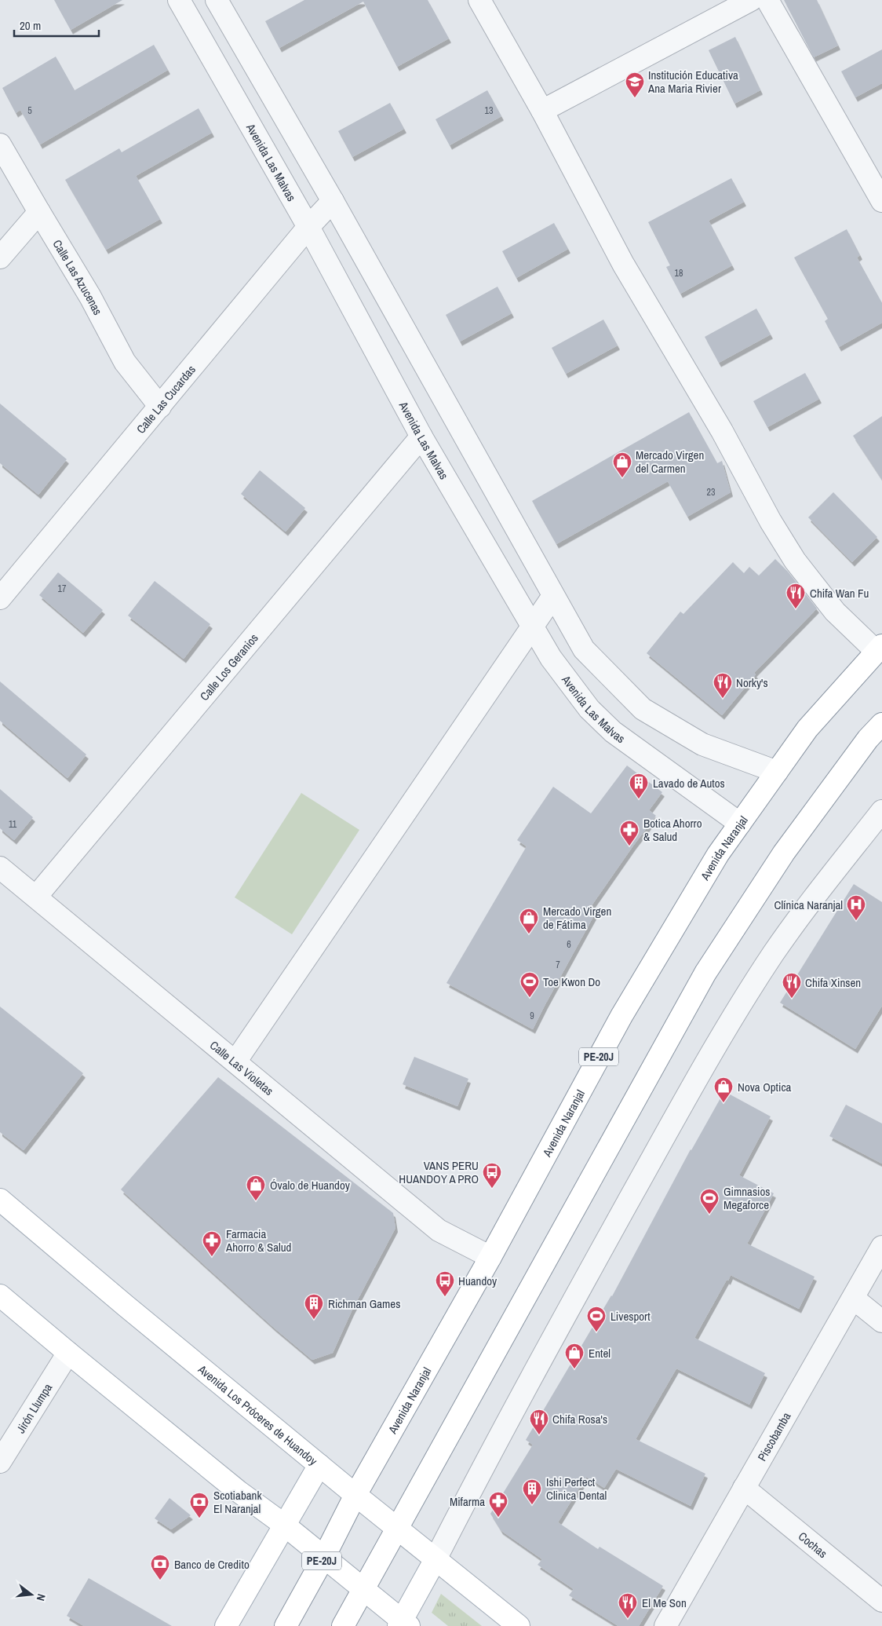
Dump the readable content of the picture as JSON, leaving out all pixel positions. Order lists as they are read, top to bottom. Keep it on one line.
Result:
{"streets":{"main road":["Avenida Naranjal","PE-20J","Avenida Los Próceres de Huandoy"],"street":["Avenida Las Malvas","Calle Las Azucenas","Calle Las Cucardas","Calle Los Geranios","Calle Las Violetas","Jirón Llumpa","Piscobamba","Cochas"]},"crossings":[["Avenida Las Malvas","Calle Las Cucardas"],["Avenida Las Malvas","Calle Los Geranios"],["Avenida Las Malvas","Avenida Naranjal"],["Calle Las Azucenas","Calle Las Cucardas"],["Calle Los Geranios","Calle Las Violetas"],["Avenida Naranjal","Calle Las Violetas"],["Avenida Naranjal","Avenida Los Próceres de Huandoy"],["Piscobamba","Cochas"]],"places":{"school or university":["Institución Educativa Ana Maria Rivier"],"shop":["Mercado Virgen del Carmen","Mercado Virgen de Fátima","Nova Optica","Óvalo de Huandoy","Entel"],"restaurant":["Chifa Wan Fu","Norky's","Chifa Xinsen","Chifa Rosa's","El Me Son"],"building":["Lavado de Autos","Richman Games","Ishi Perfect Clinica Dental"],"pharmacy":["Botica Ahorro & Salud","Farmacia Ahorro & Salud","Mifarma"],"hospital":["Clínica Naranjal"],"sports":["Toe Kwon Do","Gimnasios Megaforce","Livesport"],"bus stop":["VANS PERU HUANDOY A PRO","Huandoy"],"bank":["Scotiabank El Naranjal","Banco de Credito"]},"house_numbers":["5","13","18","23","17","11","6","7","9"],"scale_bar":"20 m","north":"right"}
